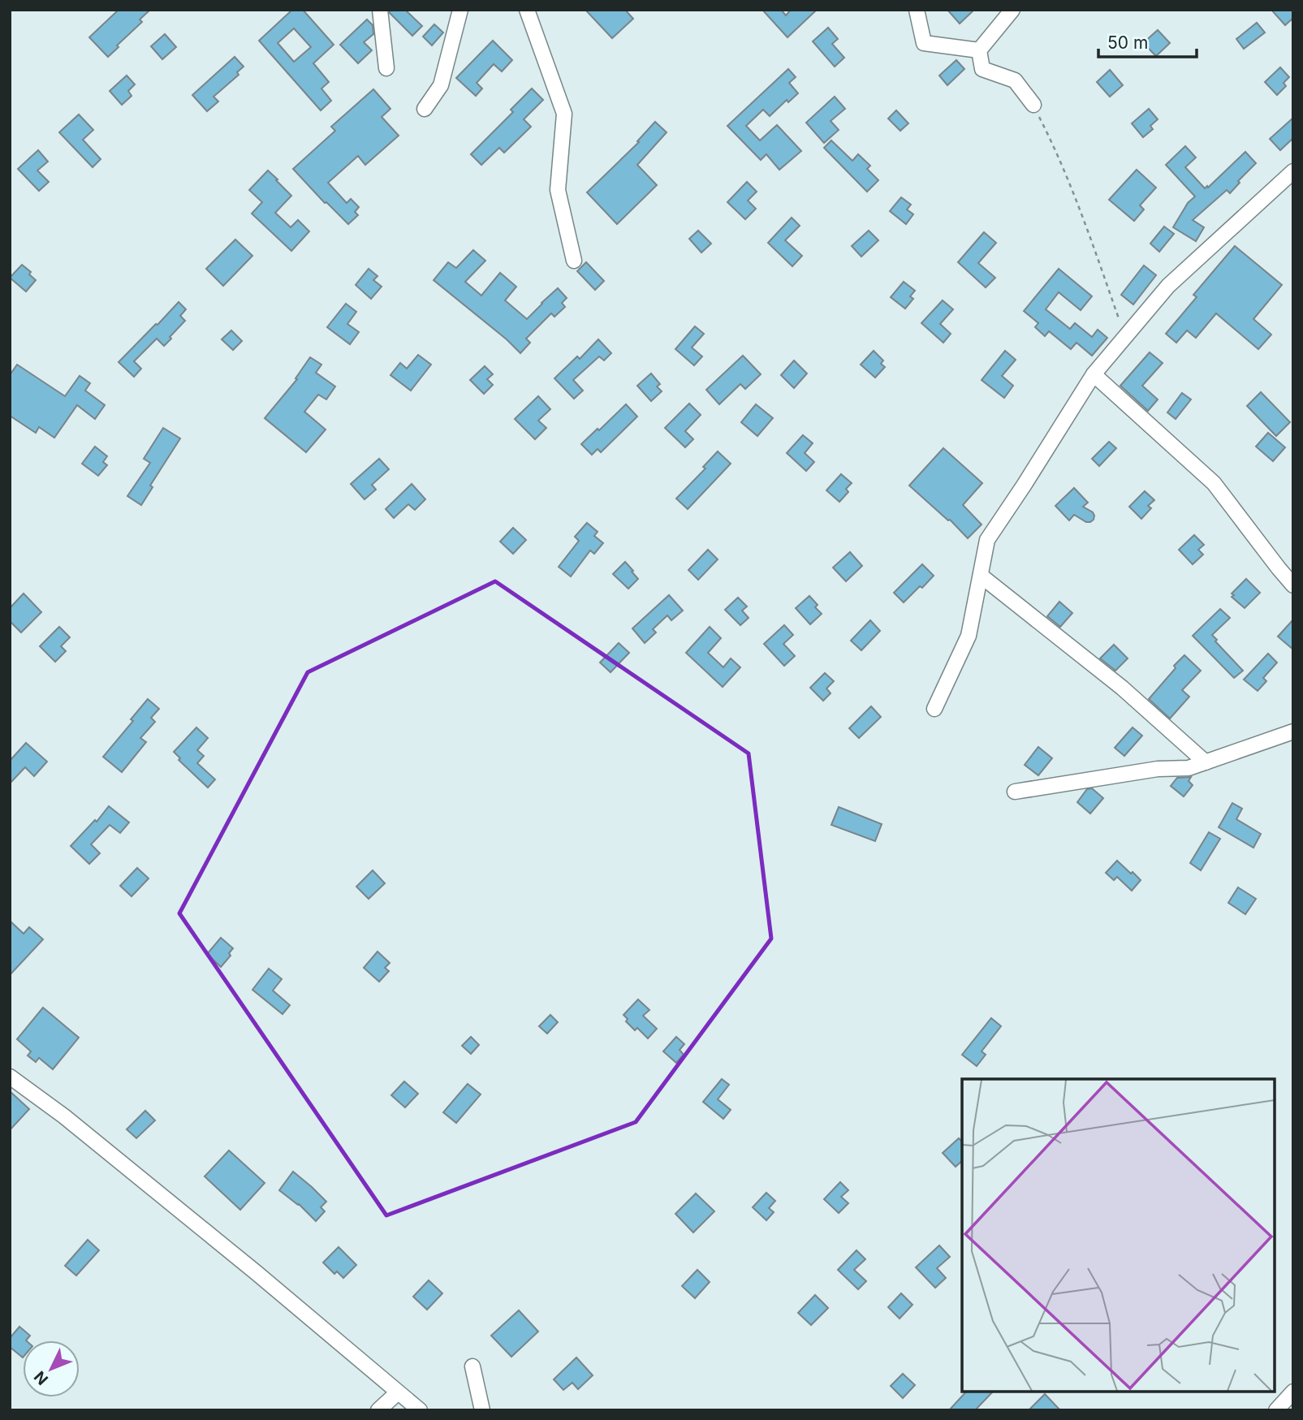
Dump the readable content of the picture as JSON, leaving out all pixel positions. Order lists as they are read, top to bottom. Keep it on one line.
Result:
{"scale_bar":"50 m","north":"bottom left"}
